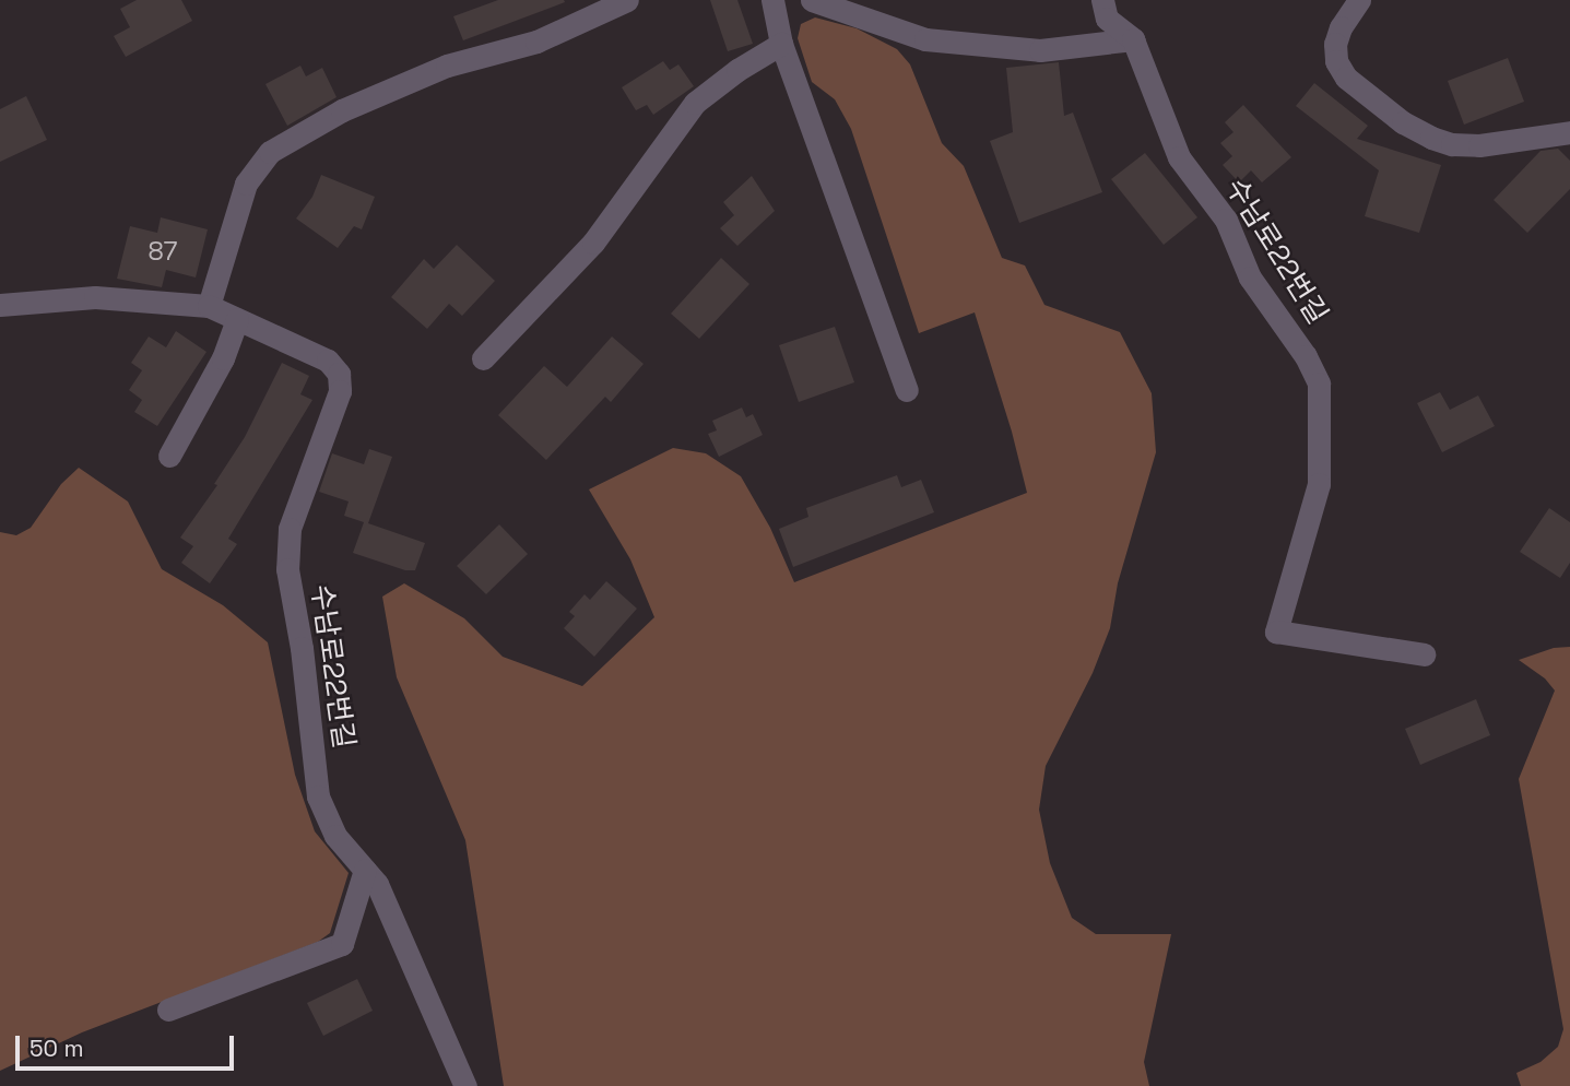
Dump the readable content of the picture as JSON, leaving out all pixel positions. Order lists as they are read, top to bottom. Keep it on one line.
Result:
{"streets":{"lane":["수남로22번길"]},"house_numbers":["87"],"scale_bar":"50 m"}
